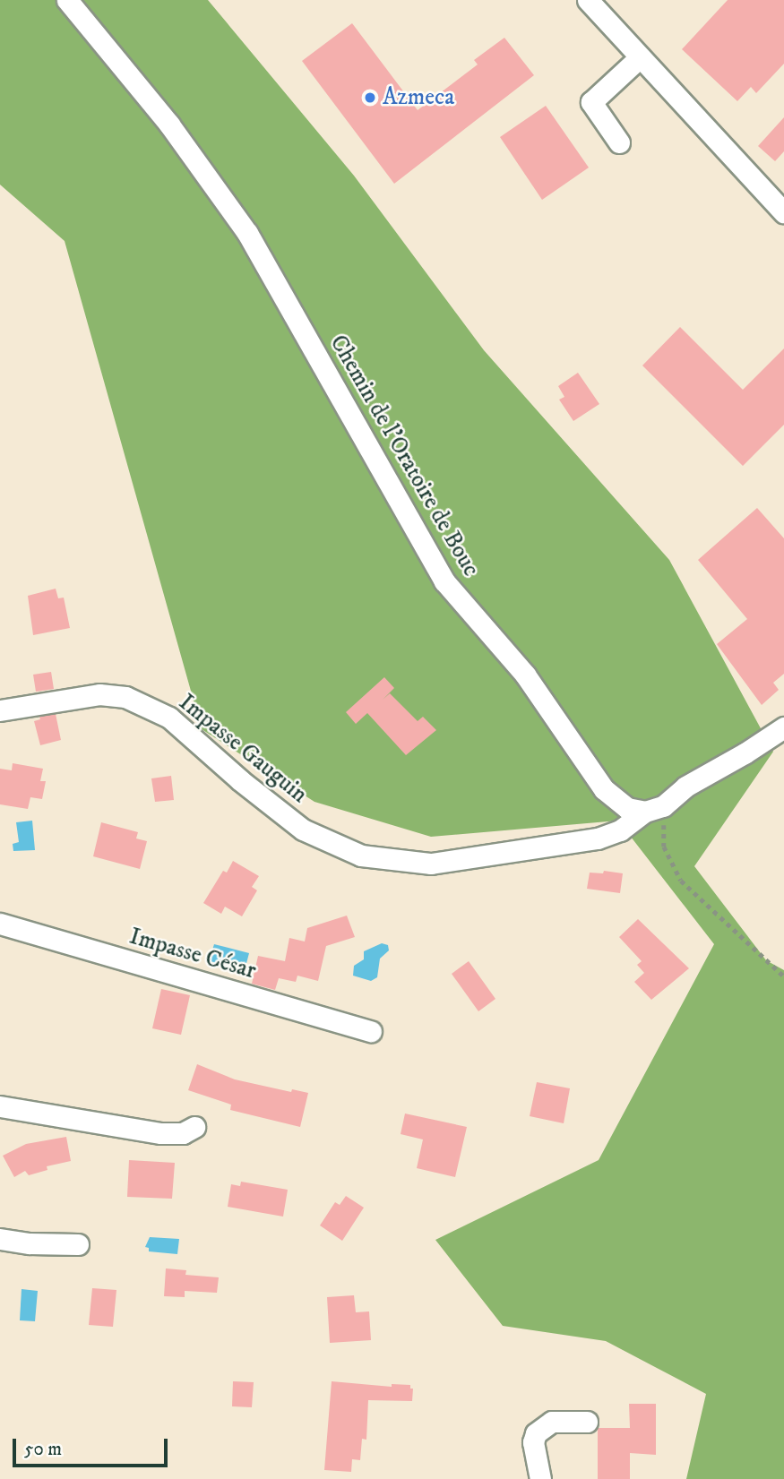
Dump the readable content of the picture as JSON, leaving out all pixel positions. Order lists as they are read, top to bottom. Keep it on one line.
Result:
{"streets":{"street":["Chemin de l'Oratoire de Bouc","Impasse Gauguin","Impasse César"]},"crossings":[["Chemin de l'Oratoire de Bouc","Impasse Gauguin"]],"places":["Azmeca"],"scale_bar":"50 m"}
